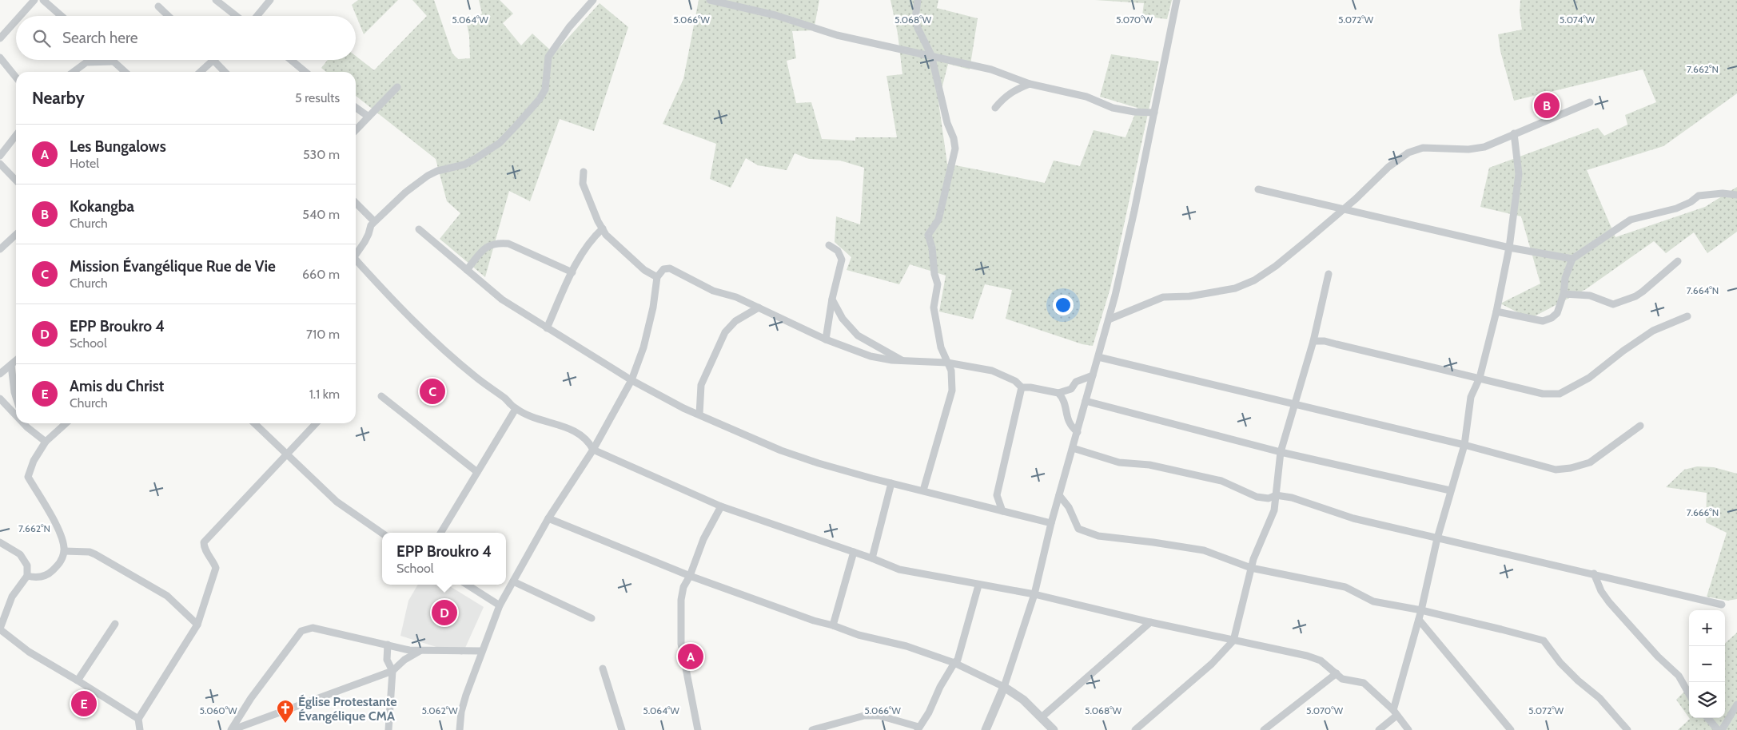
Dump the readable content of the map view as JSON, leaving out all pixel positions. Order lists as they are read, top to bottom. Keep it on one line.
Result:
{"places":{"church":["Église Protestante Évangélique CMA"]},"page":{"search":"Search here","heading":["Nearby","5 results"],"pins":["B","C","D","A","E"],"list":[{"mark":"A","name":"Les Bungalows","note":"Hotel","value":"530 m"},{"mark":"B","name":"Kokangba","note":"Church","value":"540 m"},{"mark":"C","name":"Mission Évangélique Rue de Vie","note":"Church","value":"660 m"},{"mark":"D","name":"EPP Broukro 4","note":"School","value":"710 m"},{"mark":"E","name":"Amis du Christ","note":"Church","value":"1.1 km"}],"popup":["EPP Broukro 4","School"],"map_buttons":["+","−"]},"coordinates":["5.064°W","5.066°W","5.068°W","5.070°W","5.072°W","5.074°W","7.662°N","7.664°N","7.666°N","5.060°W","5.062°W"]}
